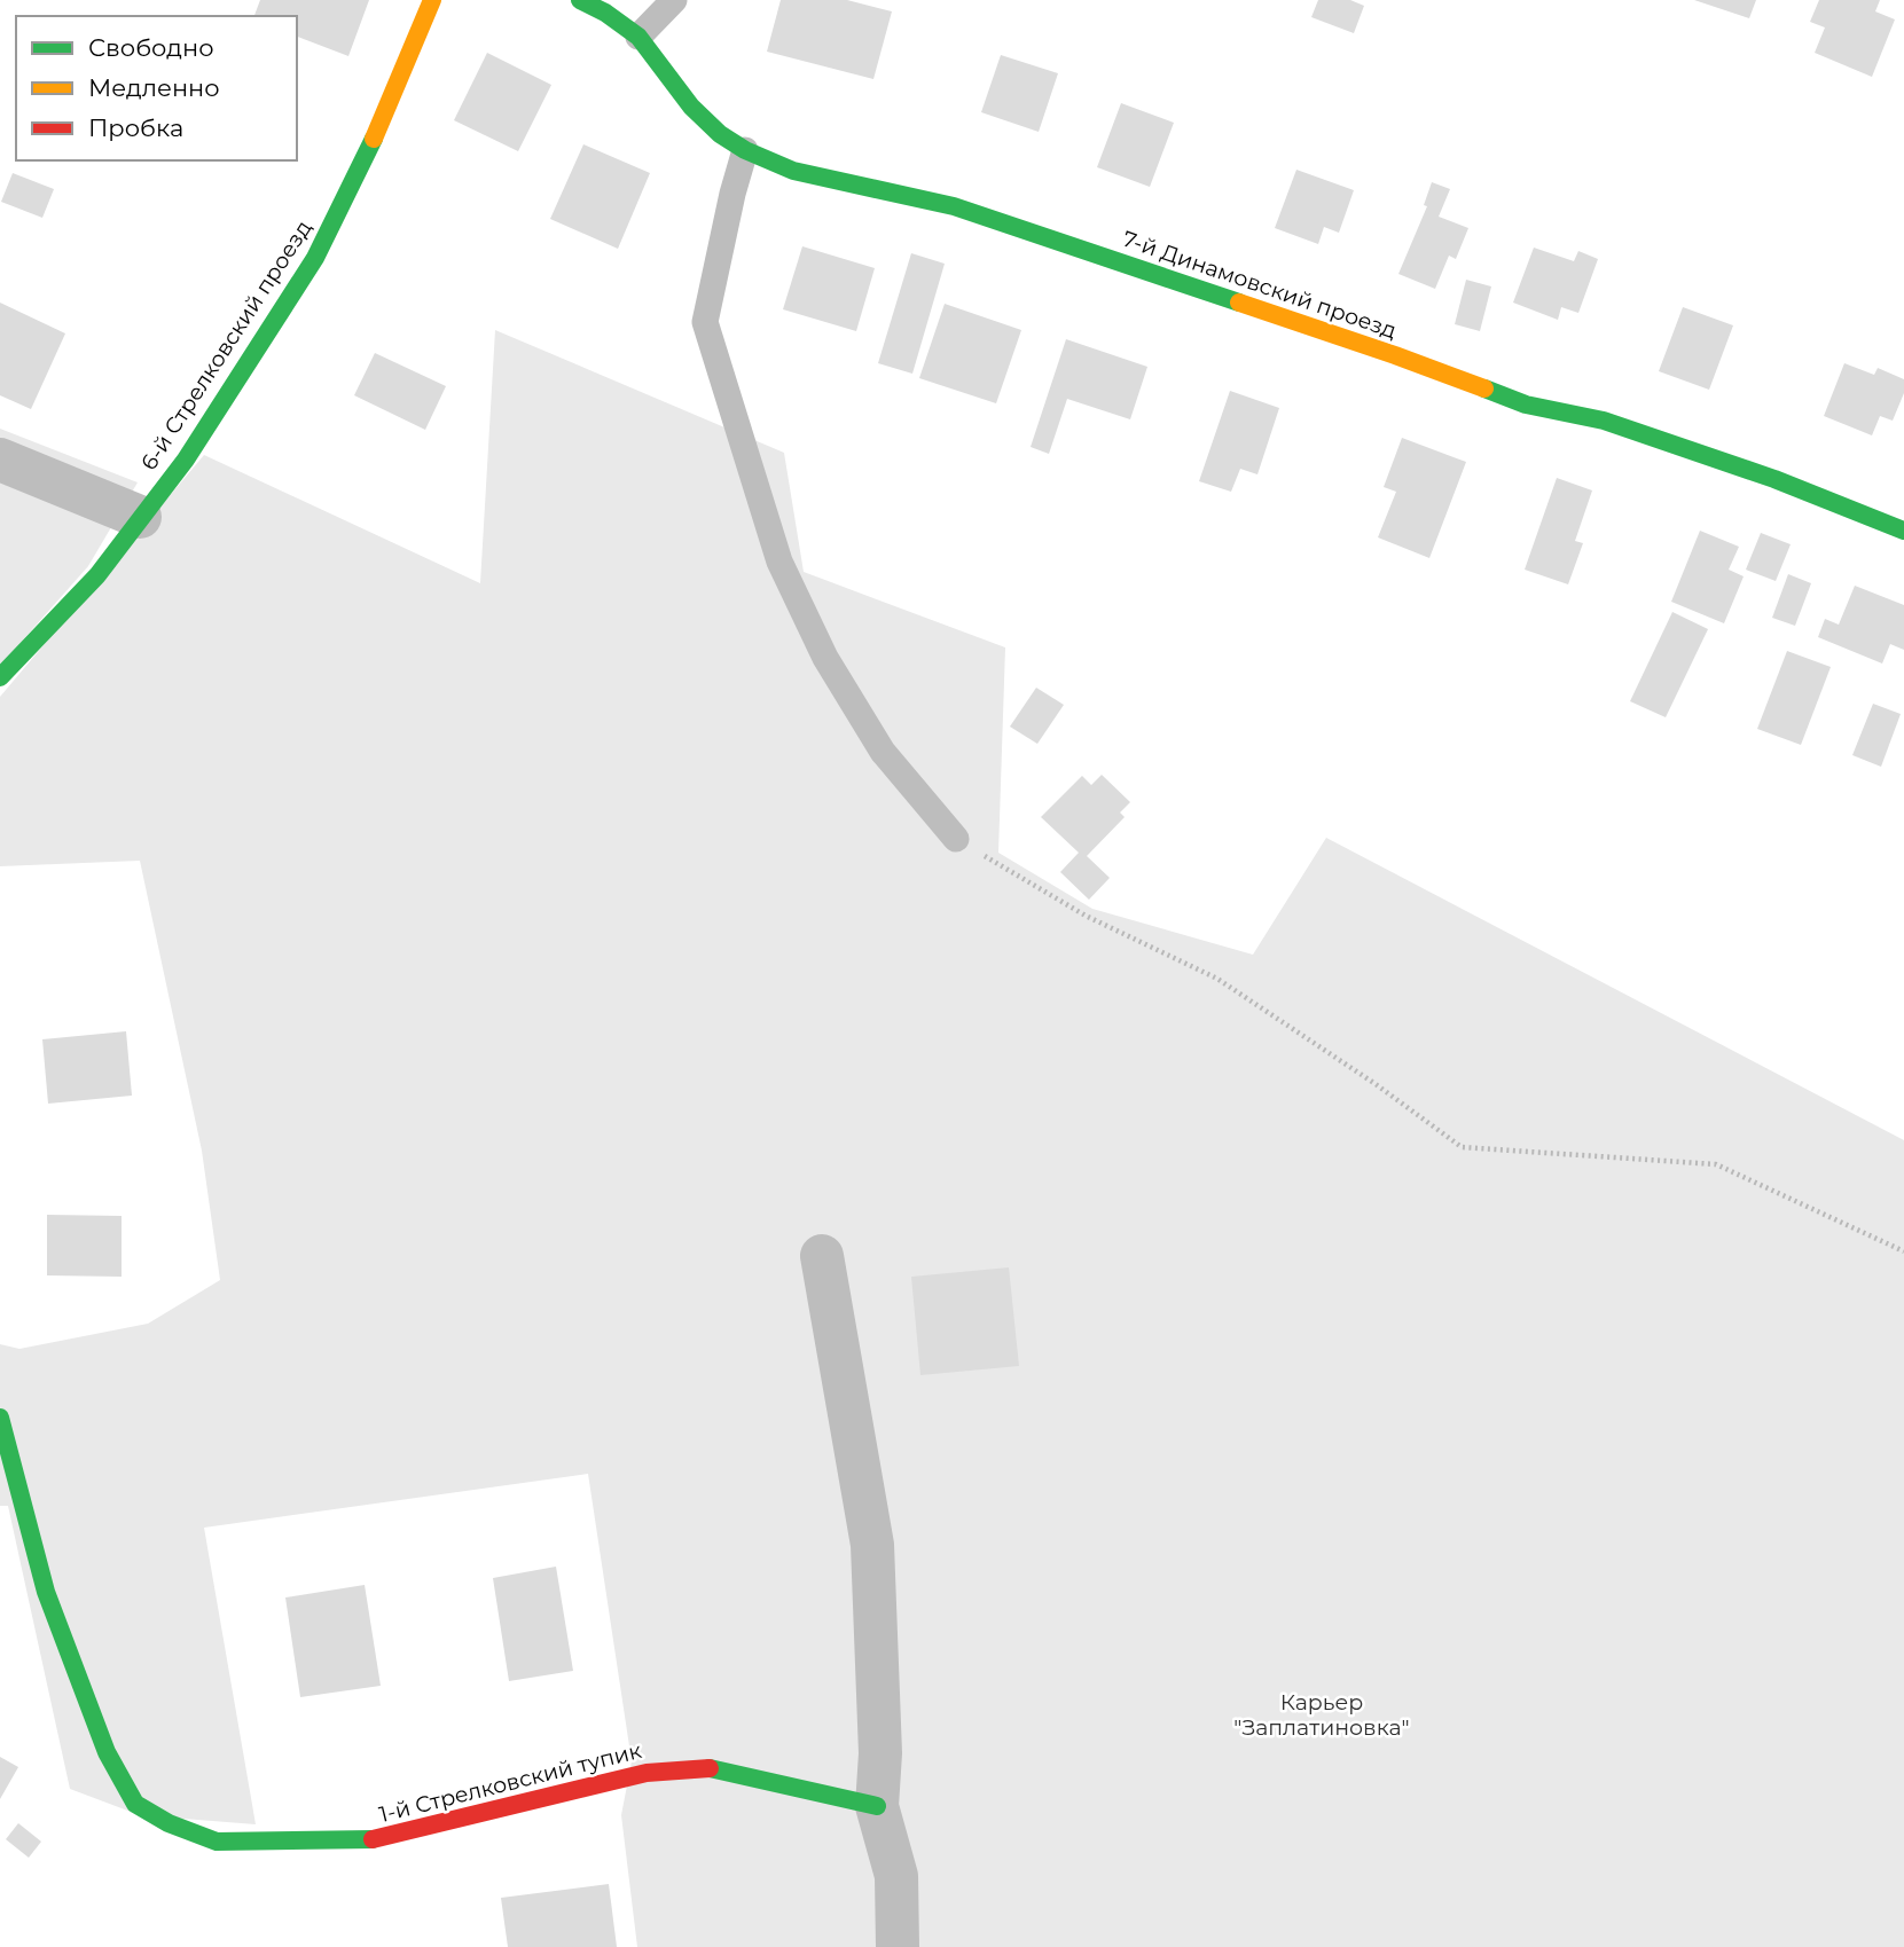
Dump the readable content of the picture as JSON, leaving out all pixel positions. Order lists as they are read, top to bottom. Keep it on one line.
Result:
{"streets":{"street":["7-й Динамовский проезд","6-й Стрелковский проезд","1-й Стрелковский тупик"]},"parks":["Карьер \"Заплатиновка\""],"legend":["Свободно","Медленно","Пробка"]}
